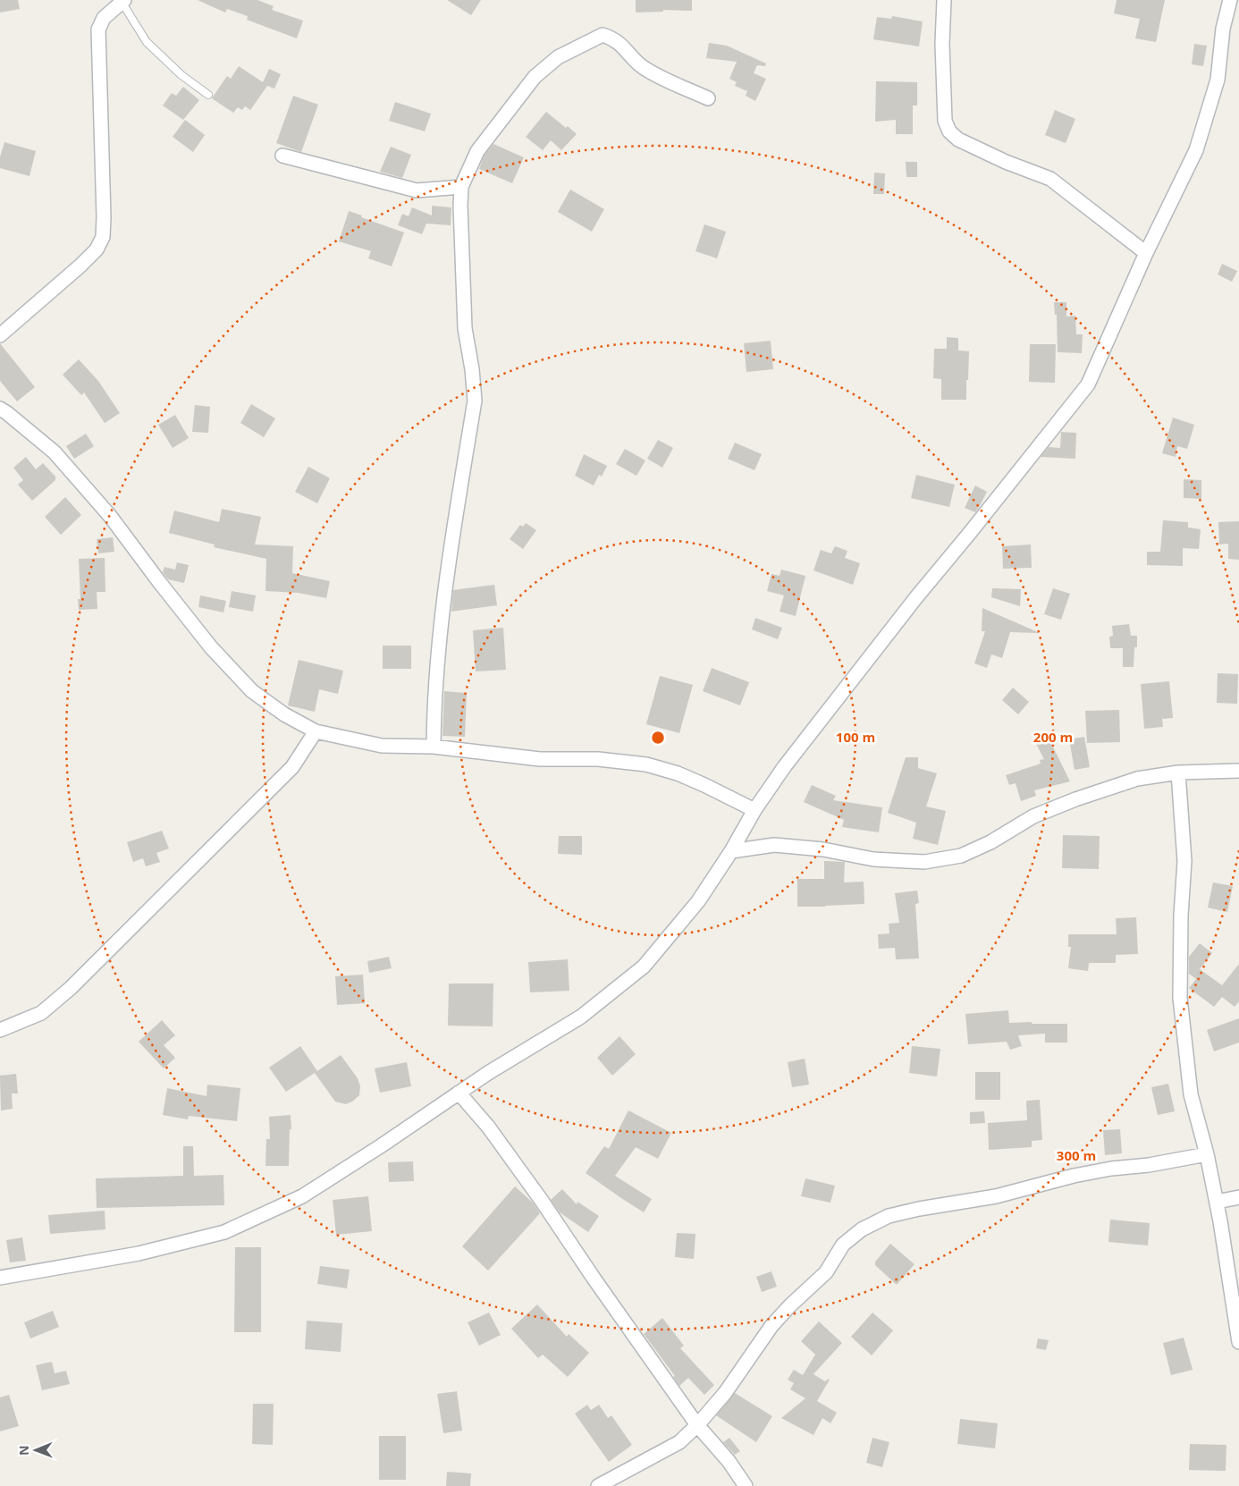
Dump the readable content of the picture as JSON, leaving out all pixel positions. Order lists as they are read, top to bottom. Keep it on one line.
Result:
{"north":"left","rings":["100 m","200 m","300 m"]}
